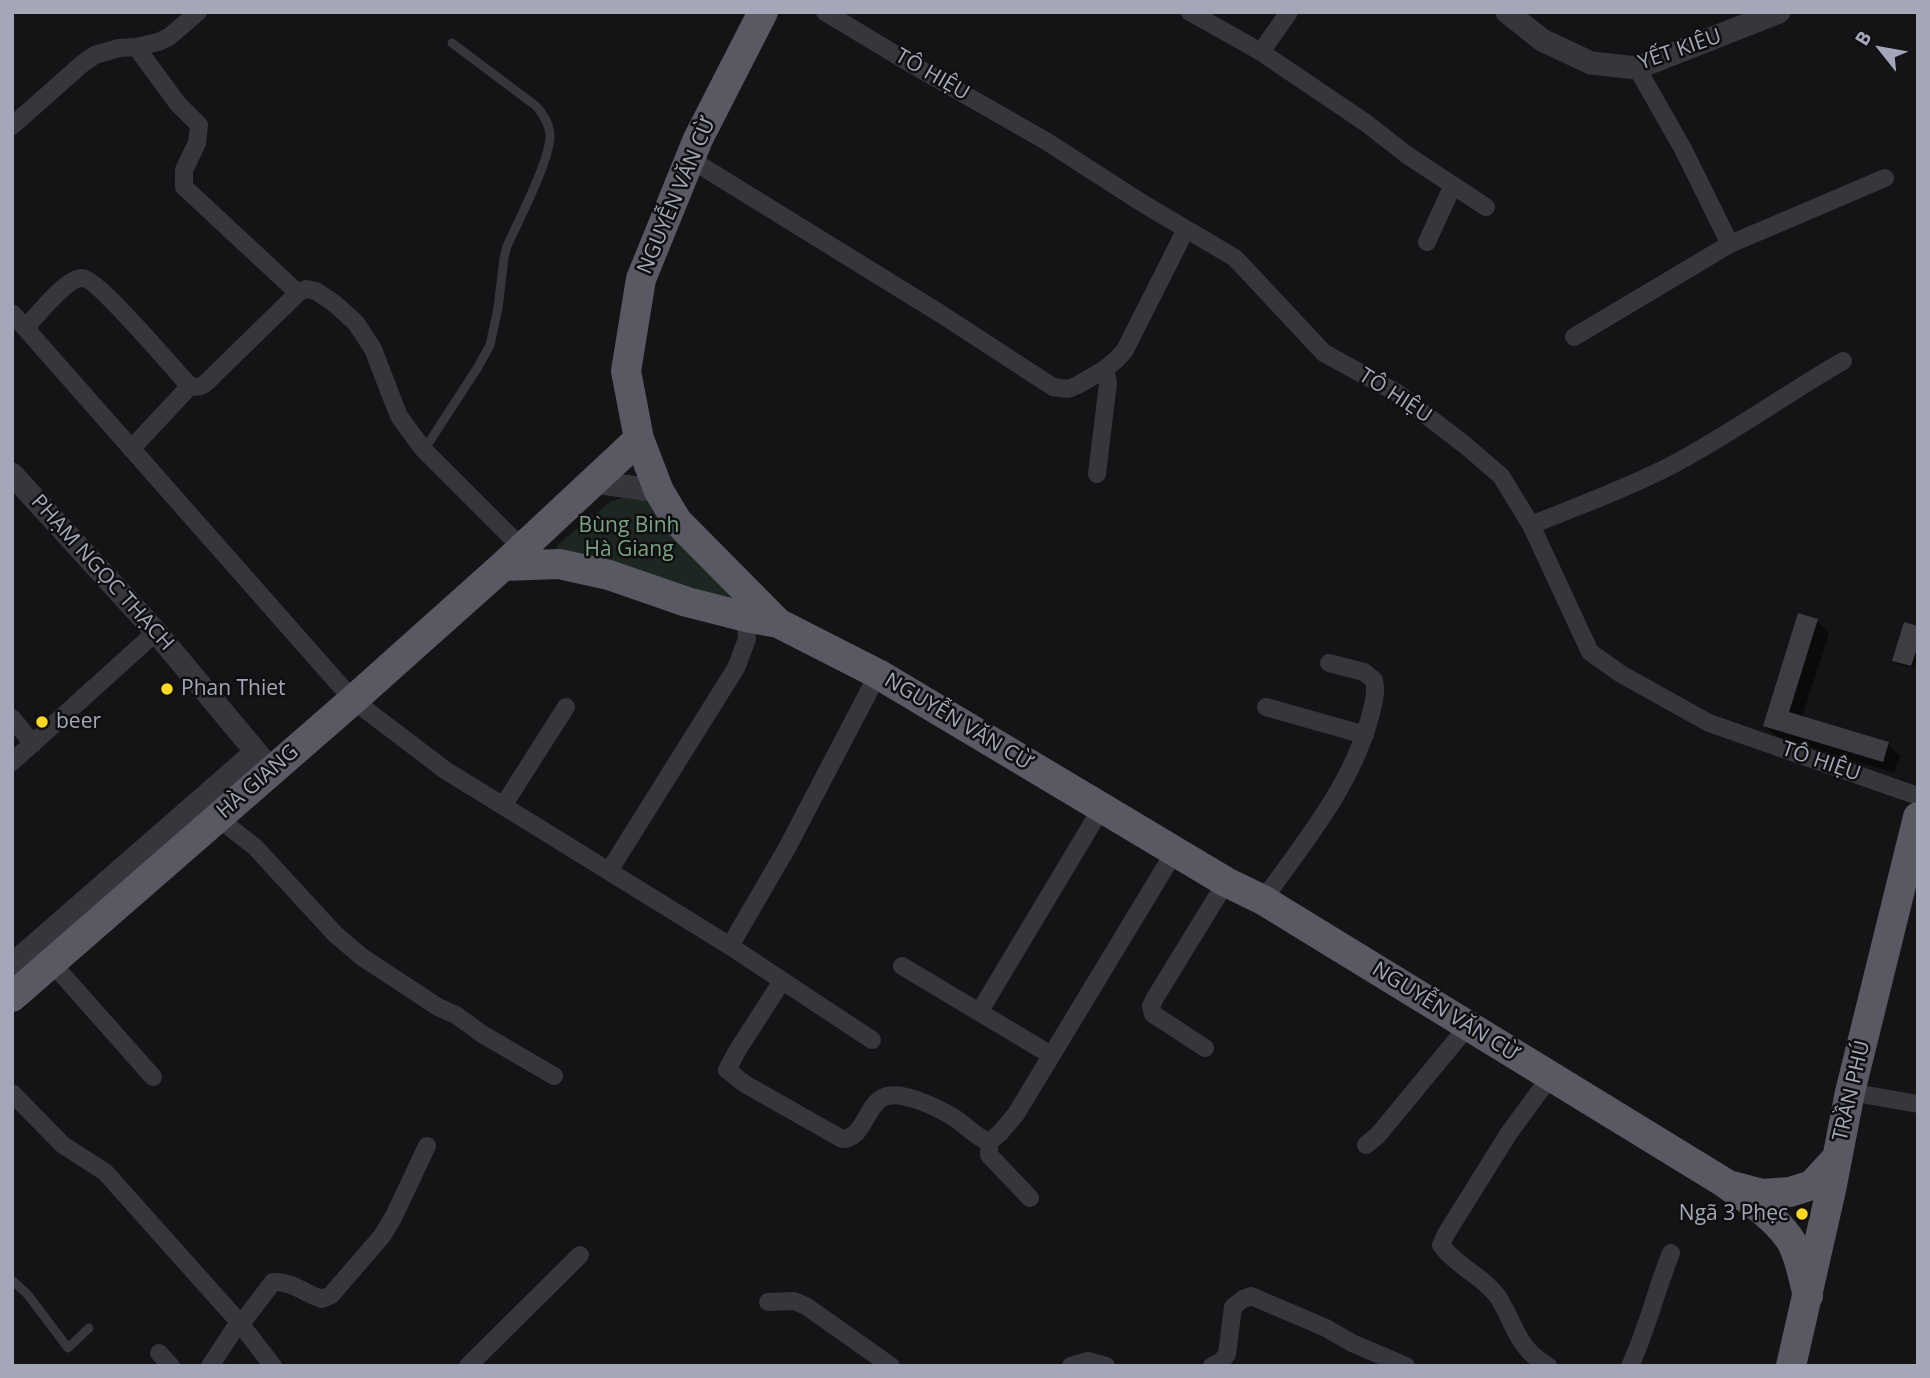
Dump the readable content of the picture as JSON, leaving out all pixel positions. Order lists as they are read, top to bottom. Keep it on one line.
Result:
{"streets":{"highway":["NGUYỄN VĂN CỪ","HÀ GIANG","TRẦN PHÚ"],"street":["YẾT KIÊU","TÔ HIỆU","PHẠM NGỌC THẠCH"]},"crossings":[["NGUYỄN VĂN CỪ","HÀ GIANG"],["NGUYỄN VĂN CỪ","TRẦN PHÚ"],["PHẠM NGỌC THẠCH","HÀ GIANG"]],"parks":["Bùng Binh Hà Giang"],"places":["Phan Thiet","beer","Ngã 3 Phẹc"],"north":"top left"}
